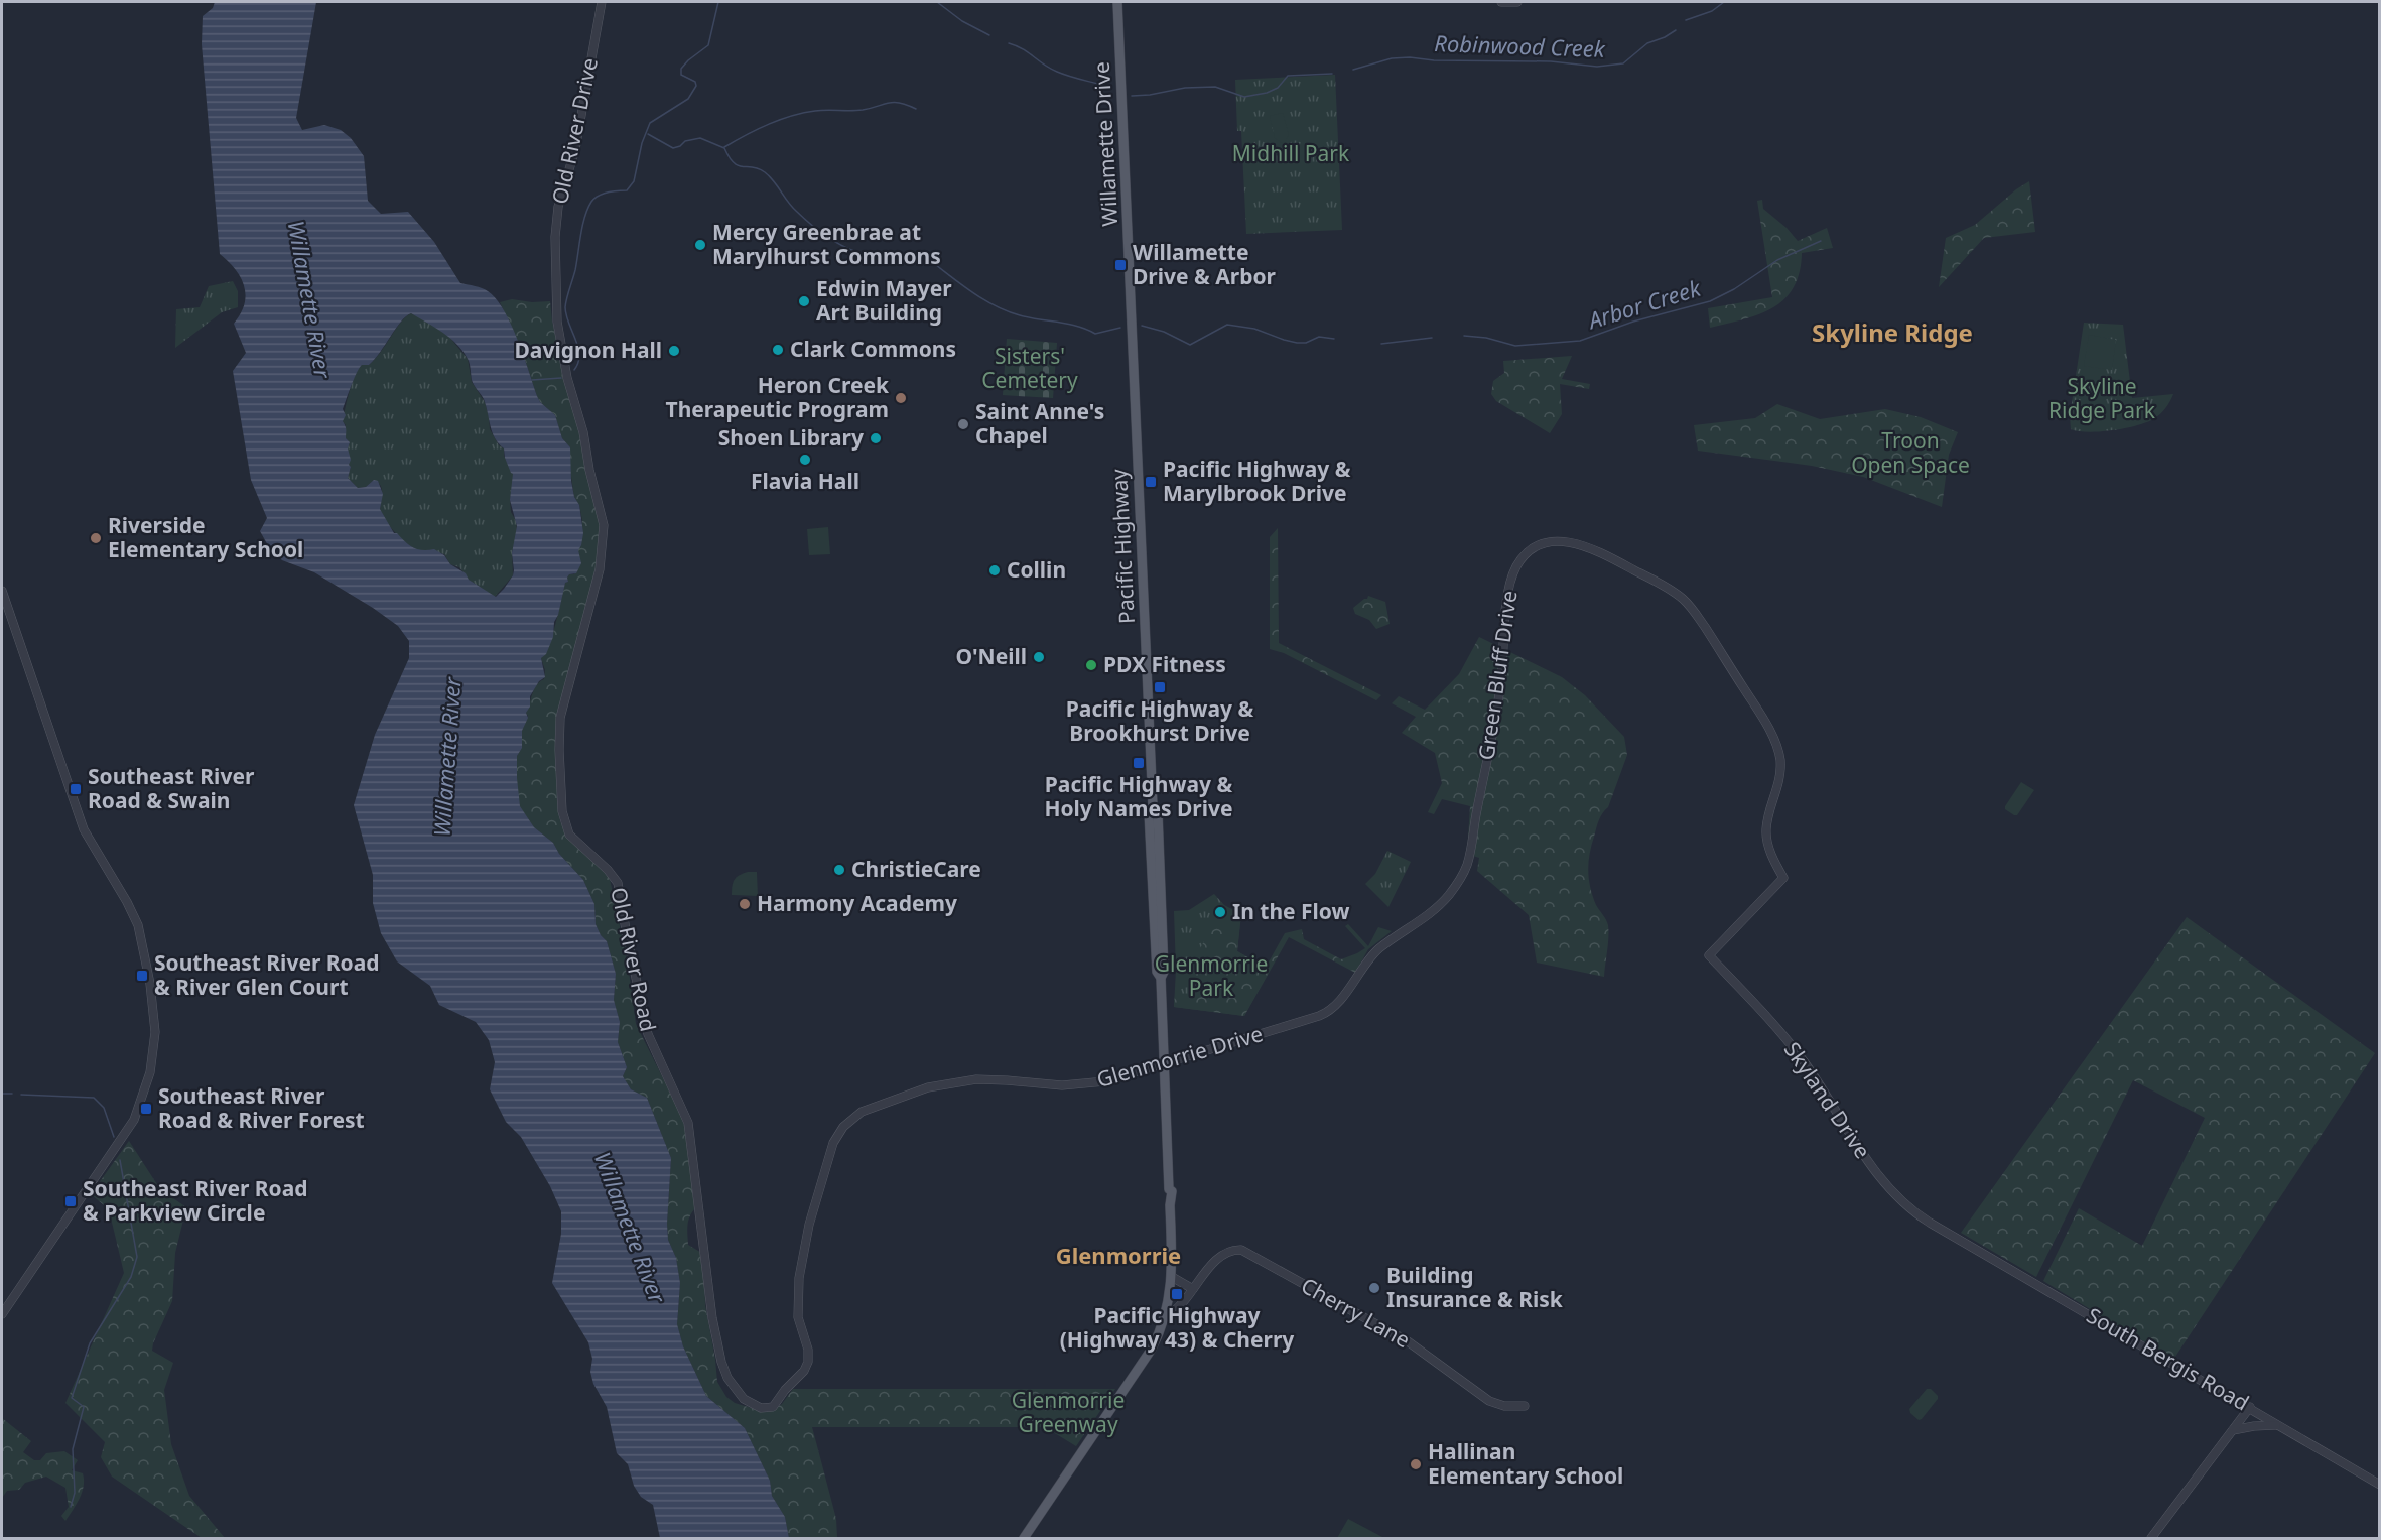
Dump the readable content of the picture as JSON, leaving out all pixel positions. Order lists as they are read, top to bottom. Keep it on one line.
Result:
{"streets":{"main road":["Willamette Drive","Pacific Highway"],"street":["Old River Drive","Green Bluff Drive","Old River Road","Glenmorrie Drive","Skyland Drive","Cherry Lane","South Bergis Road"]},"crossings":[["Old River Drive","Old River Road"],["Willamette Drive","Pacific Highway"],["Pacific Highway","Glenmorrie Drive"],["Pacific Highway","Cherry Lane"],["Green Bluff Drive","Glenmorrie Drive"],["Green Bluff Drive","Skyland Drive"],["Old River Road","Glenmorrie Drive"],["Skyland Drive","South Bergis Road"]],"districts":["Skyline Ridge","Glenmorrie"],"water":["Robinwood Creek","Willamette River","Arbor Creek"],"parks":["Midhill Park","Sisters' Cemetery","Skyline Ridge Park","Troon Open Space","Glenmorrie Park","Glenmorrie Greenway"],"places":{"other":["Mercy Greenbrae at Marylhurst Commons","Edwin Mayer Art Building","Clark Commons","Davignon Hall","Heron Creek Therapeutic Program","Saint Anne's Chapel","Shoen Library","Flavia Hall","Riverside Elementary School","Collin","O'Neill","PDX Fitness","ChristieCare","Harmony Academy","In the Flow","Building Insurance & Risk","Hallinan Elementary School"],"transit":["Willamette Drive & Arbor","Pacific Highway & Marylbrook Drive","Pacific Highway & Brookhurst Drive","Pacific Highway & Holy Names Drive","Southeast River Road & Swain","Southeast River Road & River Glen Court","Southeast River Road & River Forest","Southeast River Road & Parkview Circle","Pacific Highway (Highway 43) & Cherry"]}}
